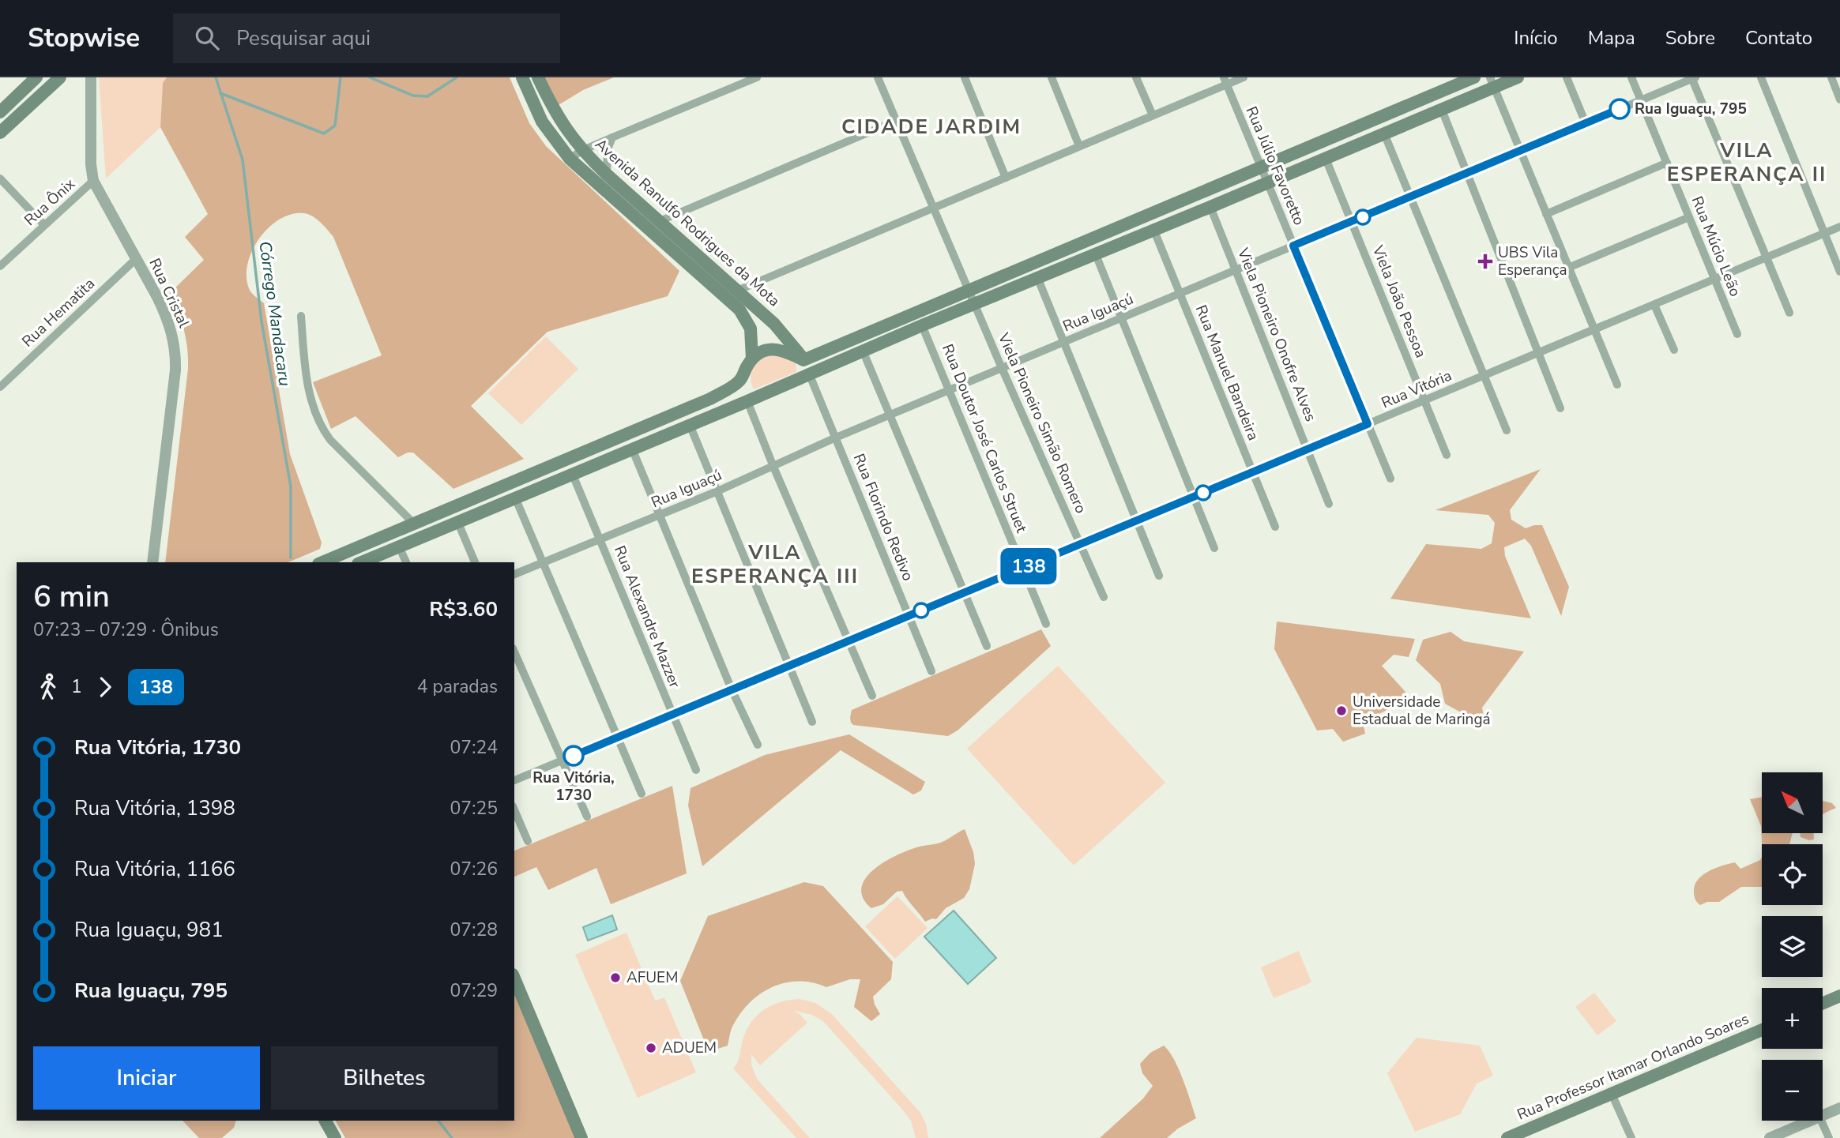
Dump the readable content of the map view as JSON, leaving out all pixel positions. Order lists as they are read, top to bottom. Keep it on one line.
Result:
{"streets":{"main road":["Avenida Ranulfo Rodrigues da Mota","Rua Professor Itamar Orlando Soares"],"street":["Rua Júlio Favoretto","Rua Ônix","Rua Múcio Leão","Rua Cristal","Viela João Pessoa","Rua Hematita","Rua Iguaçú","Viela Pioneiro Onofre Alves","Rua Manuel Bandeira","Rua Vitória","Viela Pioneiro Simão Romero","Rua Doutor José Carlos Struet","Rua Florindo Redivo","Rua Alexandre Mazzer"]},"crossings":[["Rua Júlio Favoretto","Rua Iguaçú"],["Rua Júlio Favoretto","Rua Vitória"],["Rua Ônix","Rua Cristal"],["Avenida Ranulfo Rodrigues da Mota","Rua Florindo Redivo"],["Rua Múcio Leão","Rua Iguaçú"],["Rua Múcio Leão","Rua Vitória"],["Rua Cristal","Rua Hematita"],["Viela João Pessoa","Rua Iguaçú"],["Viela João Pessoa","Rua Vitória"],["Rua Iguaçú","Viela Pioneiro Onofre Alves"],["Rua Iguaçú","Rua Manuel Bandeira"],["Rua Iguaçú","Viela Pioneiro Simão Romero"],["Rua Iguaçú","Rua Doutor José Carlos Struet"],["Rua Iguaçú","Rua Florindo Redivo"],["Rua Iguaçú","Rua Alexandre Mazzer"],["Viela Pioneiro Onofre Alves","Rua Vitória"],["Rua Manuel Bandeira","Rua Vitória"],["Rua Vitória","Viela Pioneiro Simão Romero"],["Rua Vitória","Rua Doutor José Carlos Struet"],["Rua Vitória","Rua Florindo Redivo"],["Rua Vitória","Rua Alexandre Mazzer"]],"districts":["CIDADE JARDIM","VILA ESPERANÇA II","VILA ESPERANÇA III"],"water":["Córrego Mandacaru"],"places":{"other":["Rua Iguaçu, 795","Universidade Estadual de Maringá","Rua Vitória, 1730","AFUEM","ADUEM"],"health":["UBS Vila Esperança"]},"lines":["bus line 138"],"north":"top left","page":{"header":"Stopwise","search":"Pesquisar aqui","nav":["Início","Mapa","Sobre","Contato"],"on_map":"138","heading":["6 min","07:23 – 07:29 · Ônibus","R$3.60"],"legs":["1","138","4 paradas"],"list":[{"name":"Rua Vitória, 1730","value":"07:24"},{"name":"Rua Vitória, 1398","value":"07:25"},{"name":"Rua Vitória, 1166","value":"07:26"},{"name":"Rua Iguaçu, 981","value":"07:28"},{"name":"Rua Iguaçu, 795","value":"07:29"}],"map_buttons":["+","−"],"buttons":["Iniciar","Bilhetes"]}}
